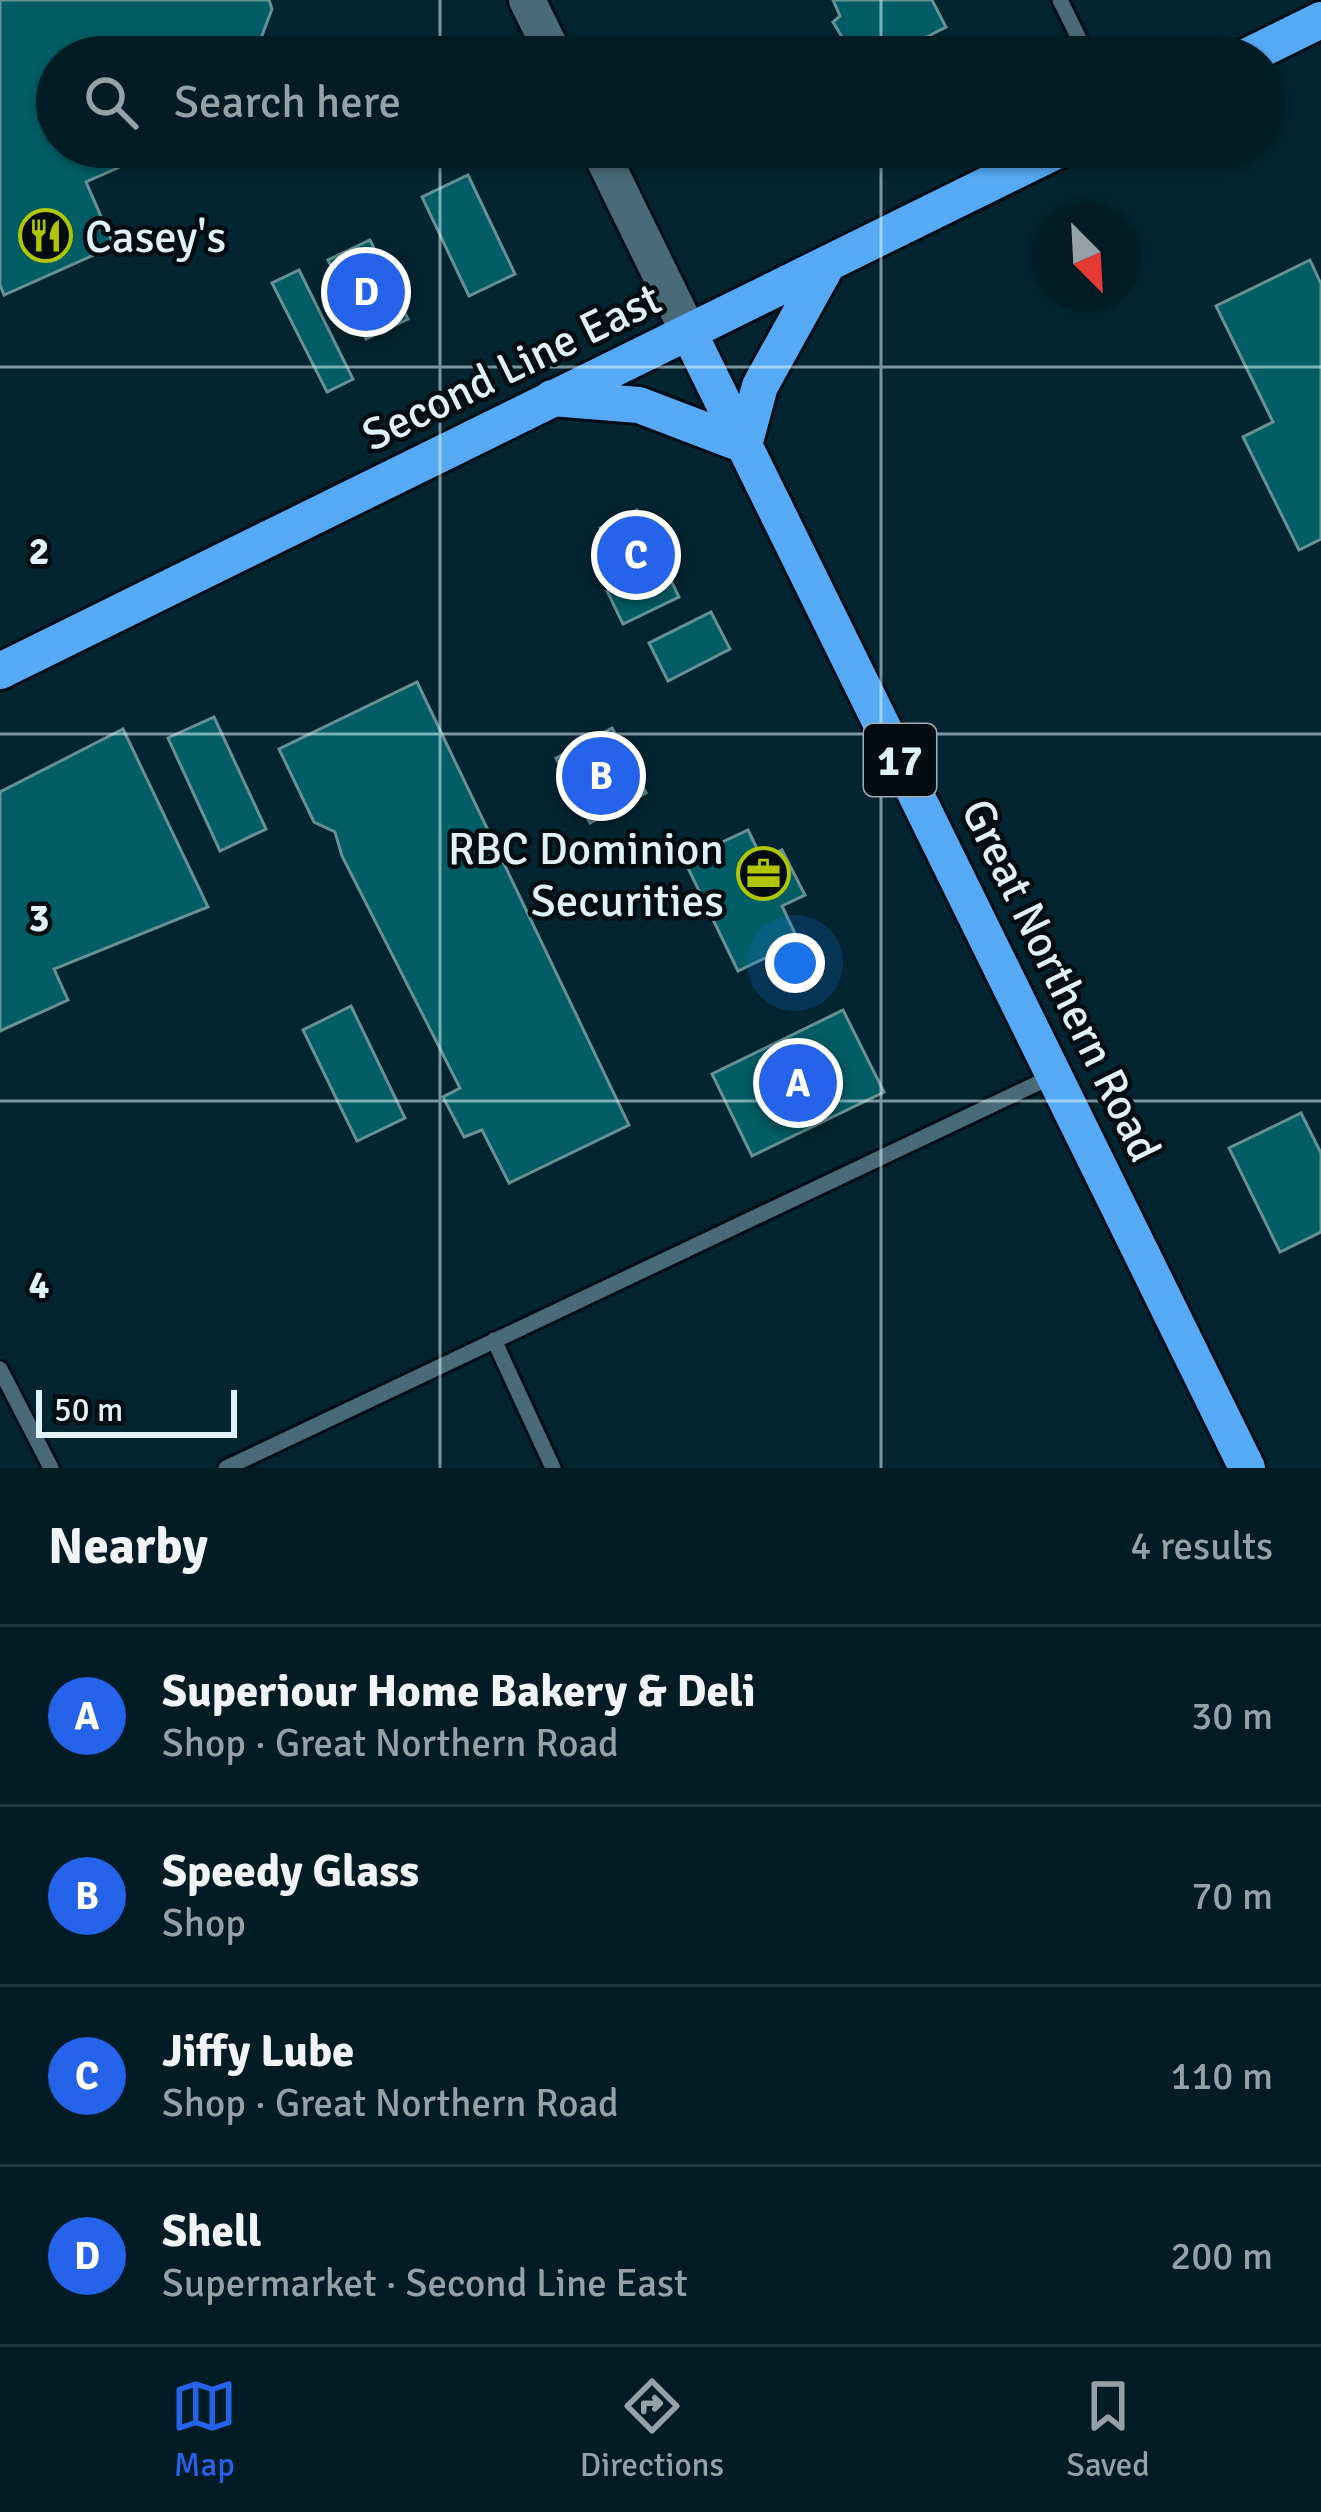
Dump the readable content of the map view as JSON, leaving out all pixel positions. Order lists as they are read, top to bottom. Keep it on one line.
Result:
{"streets":{"highway":["Second Line East","17","Great Northern Road"]},"crossings":[["Second Line East","Great Northern Road"]],"places":{"restaurant":["Casey's"],"office":["RBC Dominion Securities"]},"scale_bar":"50 m","north":"bottom right","page":{"search":"Search here","pins":["D","C","B","A"],"scale":"50 m","heading":["Nearby","4 results"],"list":[{"mark":"A","name":"Superiour Home Bakery & Deli","note":"Shop · Great Northern Road","value":"30 m"},{"mark":"B","name":"Speedy Glass","note":"Shop","value":"70 m"},{"mark":"C","name":"Jiffy Lube","note":"Shop · Great Northern Road","value":"110 m"},{"mark":"D","name":"Shell","note":"Supermarket · Second Line East","value":"200 m"}],"nav":["Map","Directions","Saved"]},"grid":{"rows":["2","3","4"]}}
